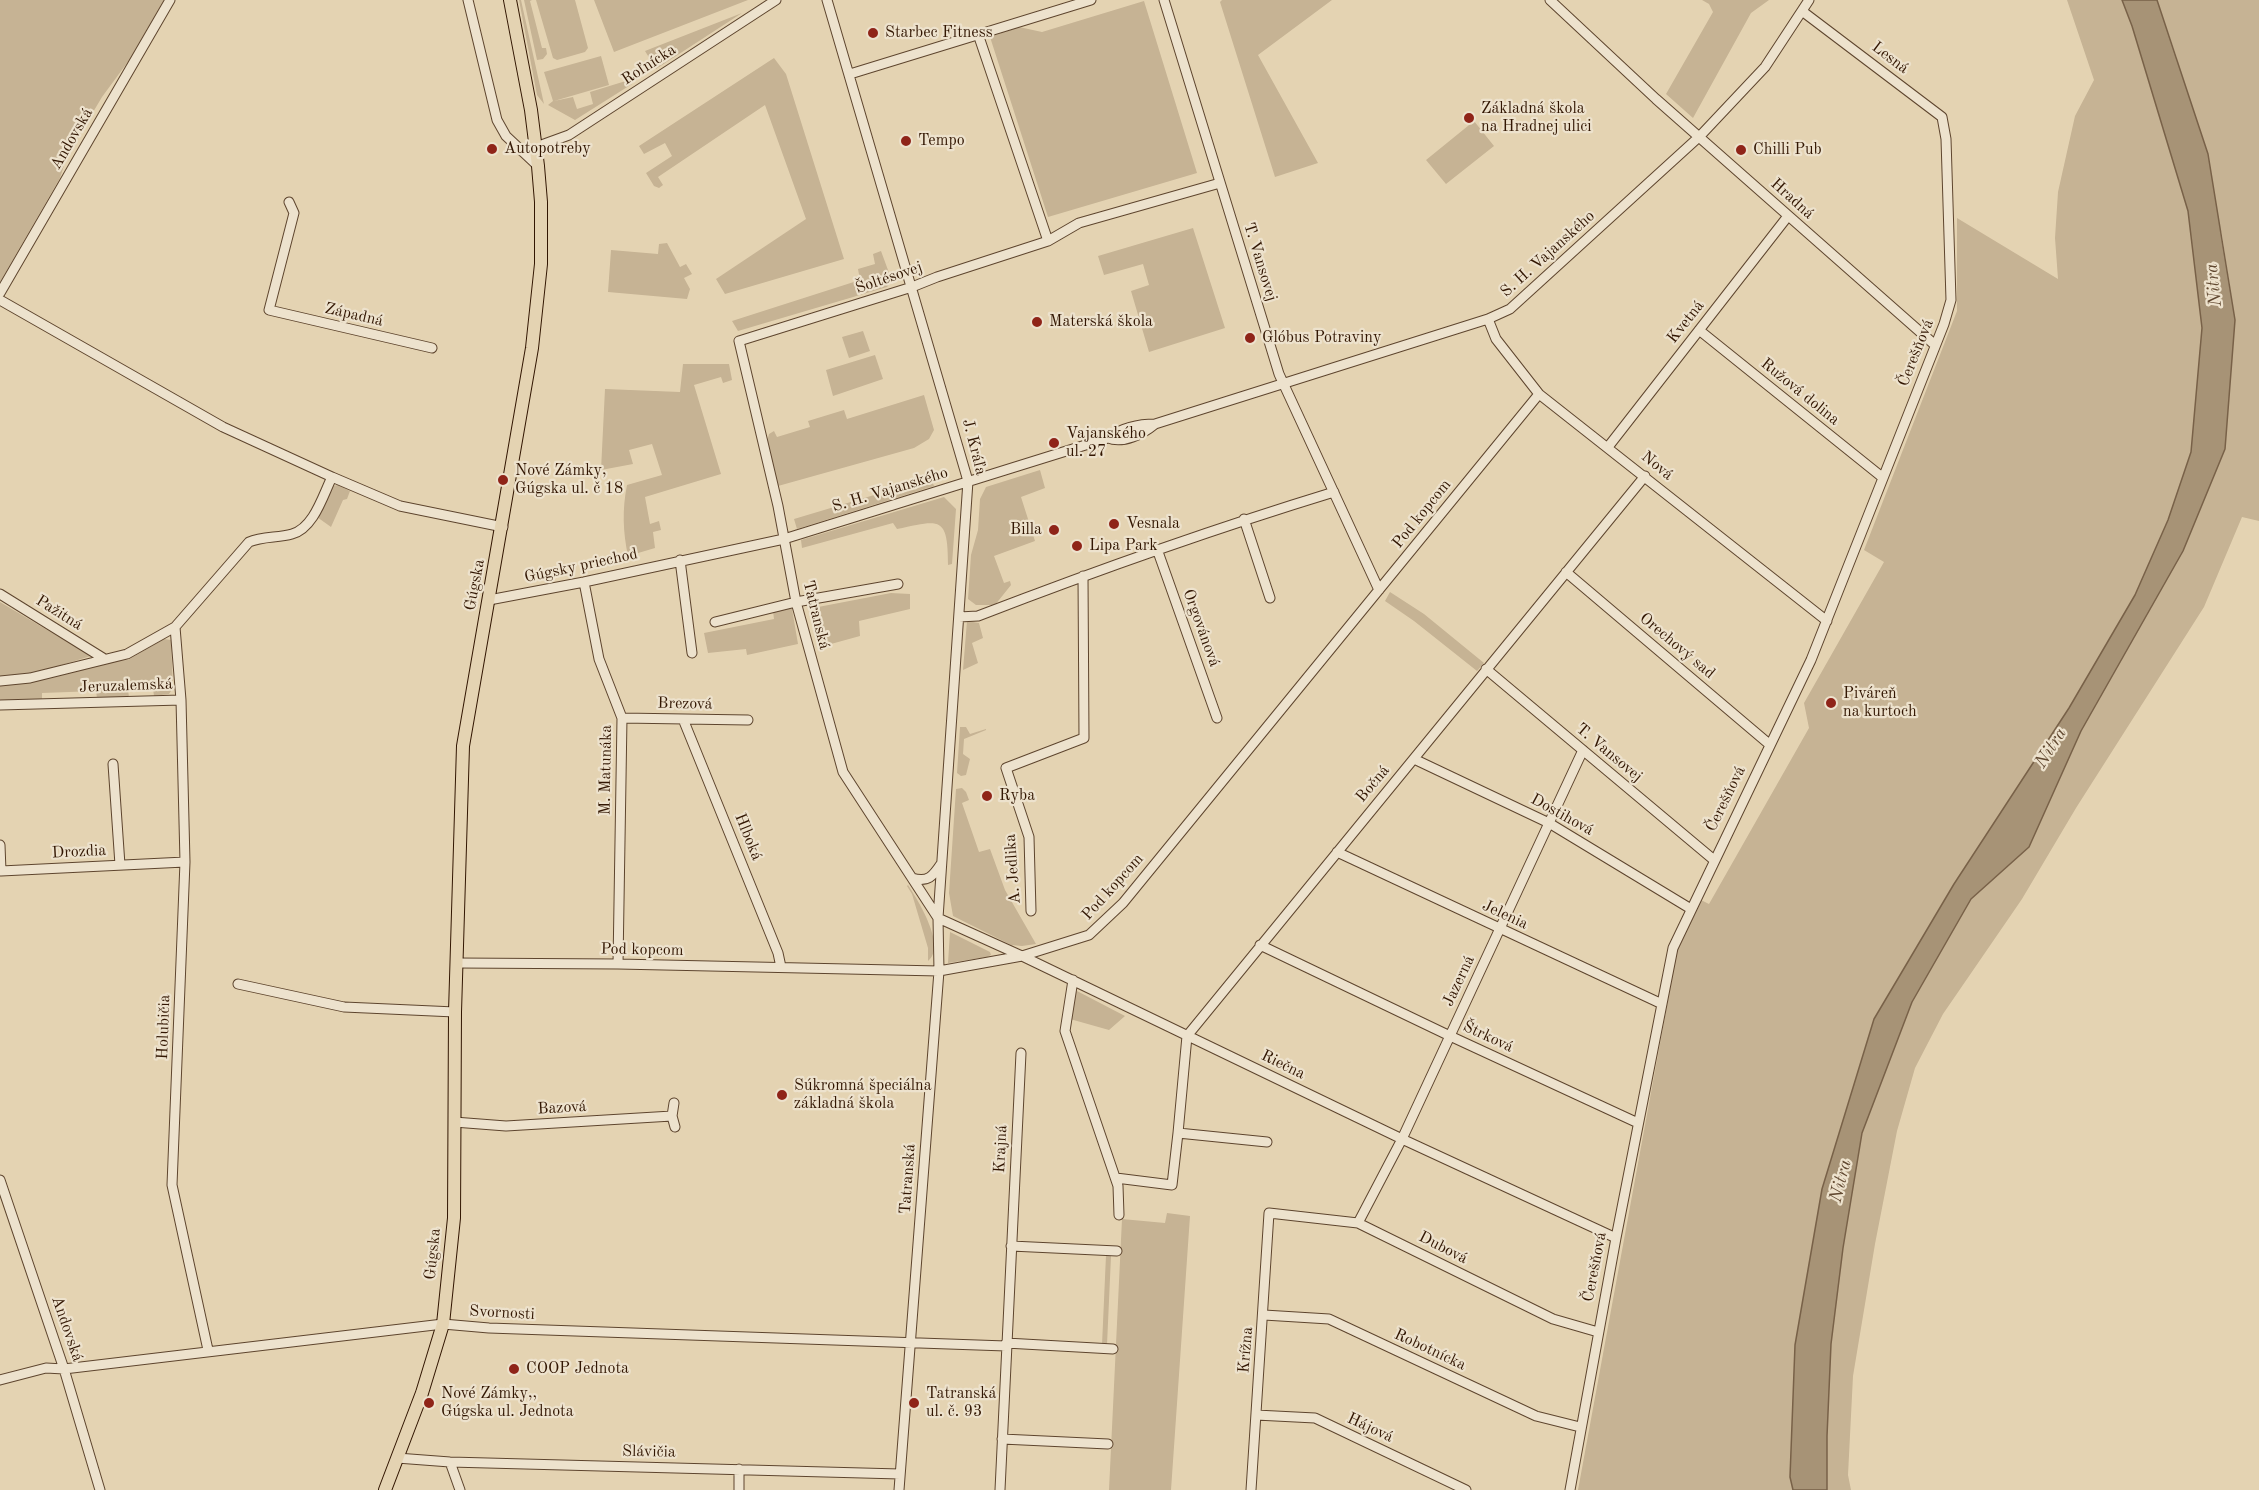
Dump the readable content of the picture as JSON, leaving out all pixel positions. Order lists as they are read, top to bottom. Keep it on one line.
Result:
{"streets":{"main road":["Gúgska"],"street":["Lesná","Roľnícka","Andovská","Hradná","S. H. Vajanského","T. Vansovej","Šoltésovej","Západná","Kvetná","Čerešňová","Ružová dolina","J. Kráľa","Nová","Pod kopcom","Gúgsky priechod","Pažitná","Tatranská","Orgovánová","Orechový sad","Jeruzalemská","Brezová","M. Matunáka","Bočná","Dostihová","Hlboká","Drozdia","A. Jedlika","Jelenia","Jazerná","Holubičia","Štrková","Riečna","Bazová","Krajná","Dubová","Svornosti","Krížna","Robotnícka","Hájová","Slávičia"]},"crossings":[["Lesná","S. H. Vajanského"],["Lesná","Čerešňová"],["Roľnícka","Gúgska"],["Andovská","Svornosti"],["Hradná","S. H. Vajanského"],["Hradná","Kvetná"],["Hradná","Čerešňová"],["S. H. Vajanského","T. Vansovej"],["S. H. Vajanského","J. Kráľa"],["S. H. Vajanského","Nová"],["S. H. Vajanského","Gúgsky priechod"],["S. H. Vajanského","Tatranská"],["T. Vansovej","Šoltésovej"],["T. Vansovej","Čerešňová"],["T. Vansovej","Pod kopcom"],["T. Vansovej","Bočná"],["T. Vansovej","Jazerná"],["Šoltésovej","J. Kráľa"],["Šoltésovej","Tatranská"],["Kvetná","Ružová dolina"],["Kvetná","Nová"],["Čerešňová","Ružová dolina"],["Čerešňová","Nová"],["Čerešňová","Orechový sad"],["Čerešňová","Dostihová"],["Čerešňová","Jelenia"],["Čerešňová","Štrková"],["Čerešňová","Riečna"],["Čerešňová","Dubová"],["Čerešňová","Robotnícka"],["J. Kráľa","Tatranská"],["J. Kráľa","Riečna"],["Nová","Pod kopcom"],["Nová","Bočná"],["Pod kopcom","Gúgska"],["Pod kopcom","Tatranská"],["Pod kopcom","M. Matunáka"],["Pod kopcom","Hlboká"],["Pod kopcom","Riečna"],["Gúgsky priechod","Gúgska"],["Gúgsky priechod","Tatranská"],["Gúgsky priechod","M. Matunáka"],["Gúgska","Bazová"],["Gúgska","Svornosti"],["Gúgska","Slávičia"],["Pažitná","Jeruzalemská"],["Tatranská","Riečna"],["Tatranská","Svornosti"],["Tatranská","Slávičia"],["Orechový sad","Bočná"],["Jeruzalemská","Holubičia"],["Brezová","M. Matunáka"],["Brezová","Hlboká"],["Bočná","Dostihová"],["Bočná","Jelenia"],["Bočná","Štrková"],["Bočná","Riečna"],["Dostihová","Jazerná"],["Drozdia","Holubičia"],["Jelenia","Jazerná"],["Jazerná","Štrková"],["Jazerná","Riečna"],["Jazerná","Dubová"],["Holubičia","Svornosti"],["Krajná","Svornosti"],["Dubová","Krížna"],["Krížna","Robotnícka"],["Krížna","Hájová"]],"water":["Nitra"],"places":["Starbec Fitness","Základná škola na Hradnej ulici","Tempo","Autopotreby","Chilli Pub","Materská škola","Glóbus Potraviny","Vajanského ul. 27","Nové Zámky, Gúgska ul. č 18","Vesnala","Billa","Lipa Park","Piváreň na kurtoch","Ryba","Súkromná špeciálna základná škola","COOP Jednota","Nové Zámky,, Gúgska ul. Jednota","Tatranská ul. č. 93"]}
